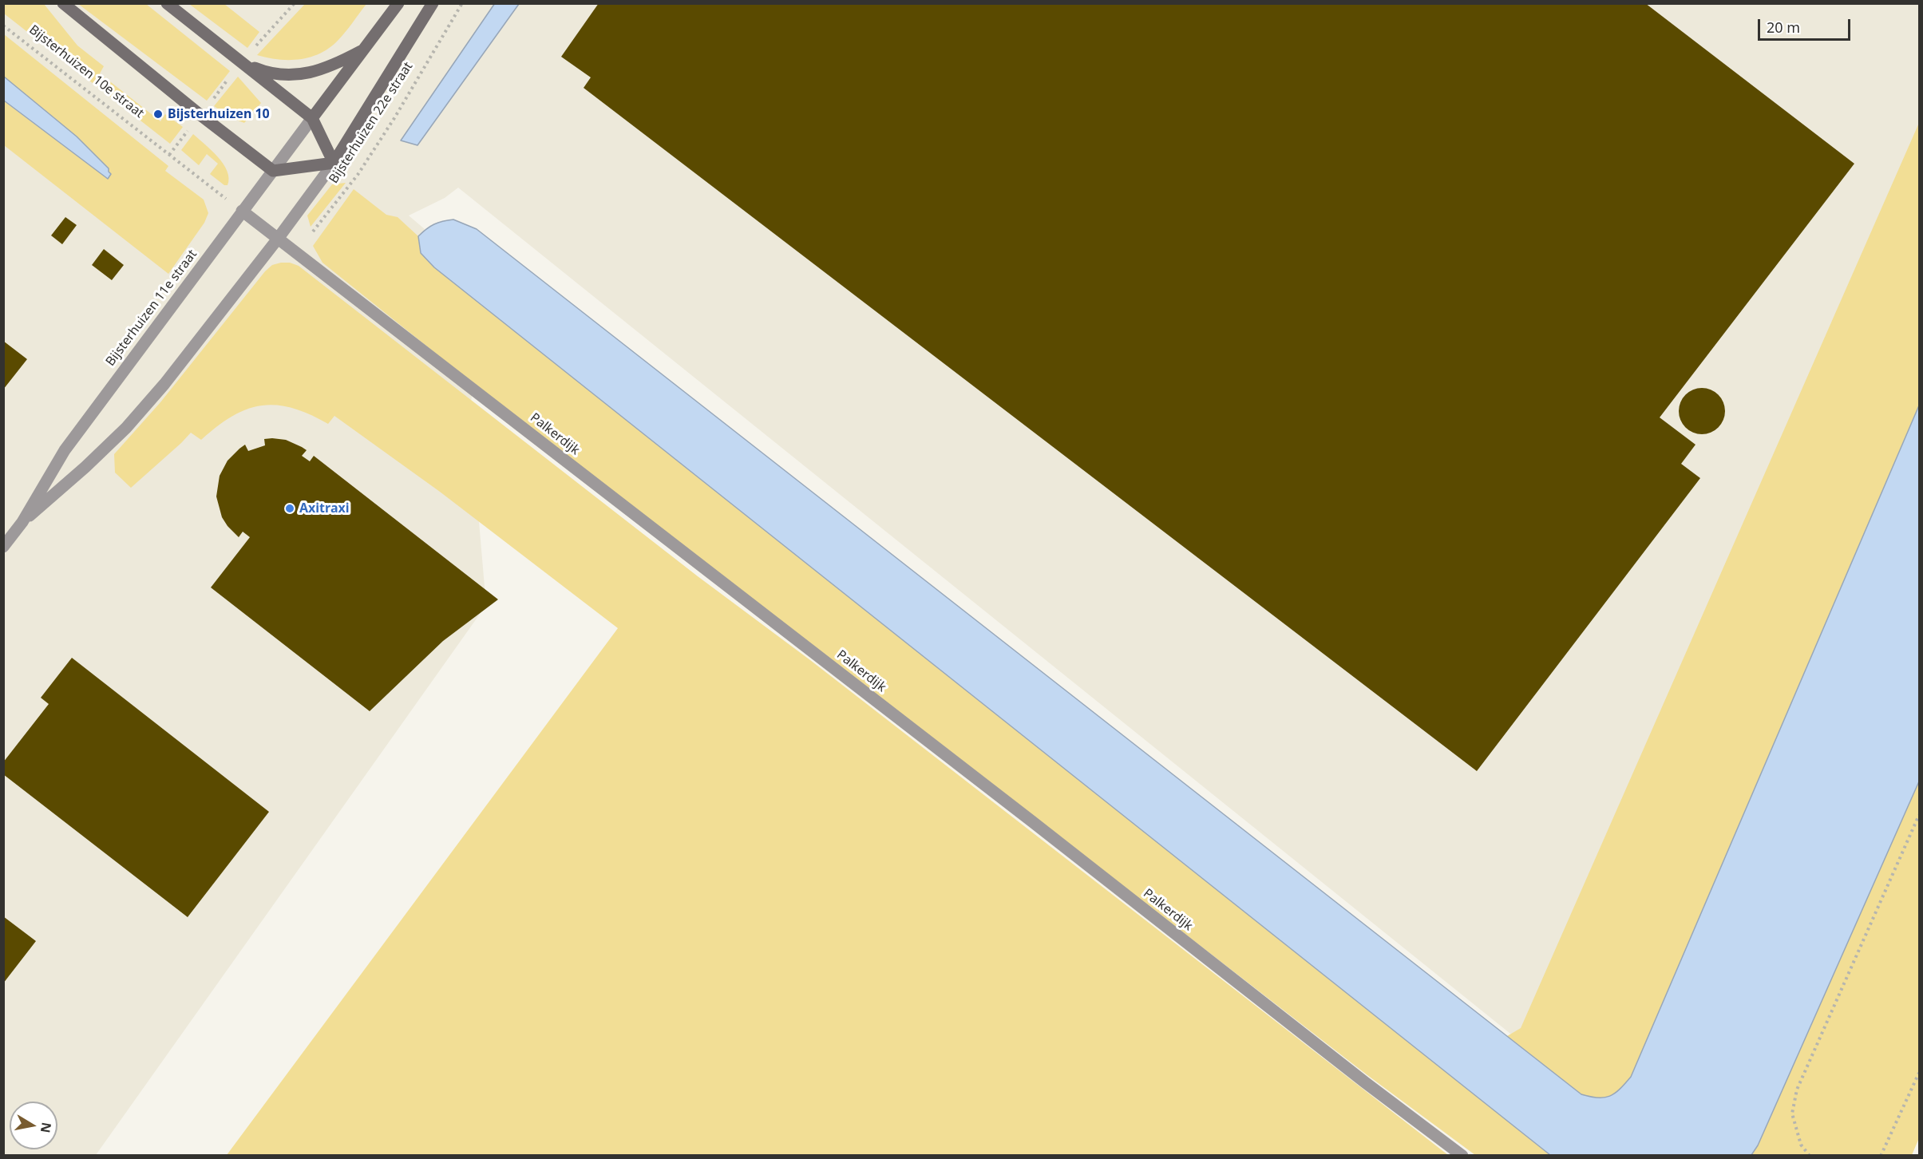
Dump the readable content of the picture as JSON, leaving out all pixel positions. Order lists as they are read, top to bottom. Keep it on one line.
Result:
{"streets":{"main road":["Bijsterhuizen 22e straat"],"street":["Bijsterhuizen 11e straat","Palkerdijk"],"path":["Bijsterhuizen 10e straat"]},"crossings":[["Bijsterhuizen 10e straat","Bijsterhuizen 11e straat"],["Bijsterhuizen 10e straat","Palkerdijk"],["Bijsterhuizen 22e straat","Bijsterhuizen 11e straat"],["Bijsterhuizen 22e straat","Palkerdijk"],["Bijsterhuizen 11e straat","Palkerdijk"]],"places":["Bijsterhuizen 10","Axitraxi"],"scale_bar":"20 m","north":"right"}
